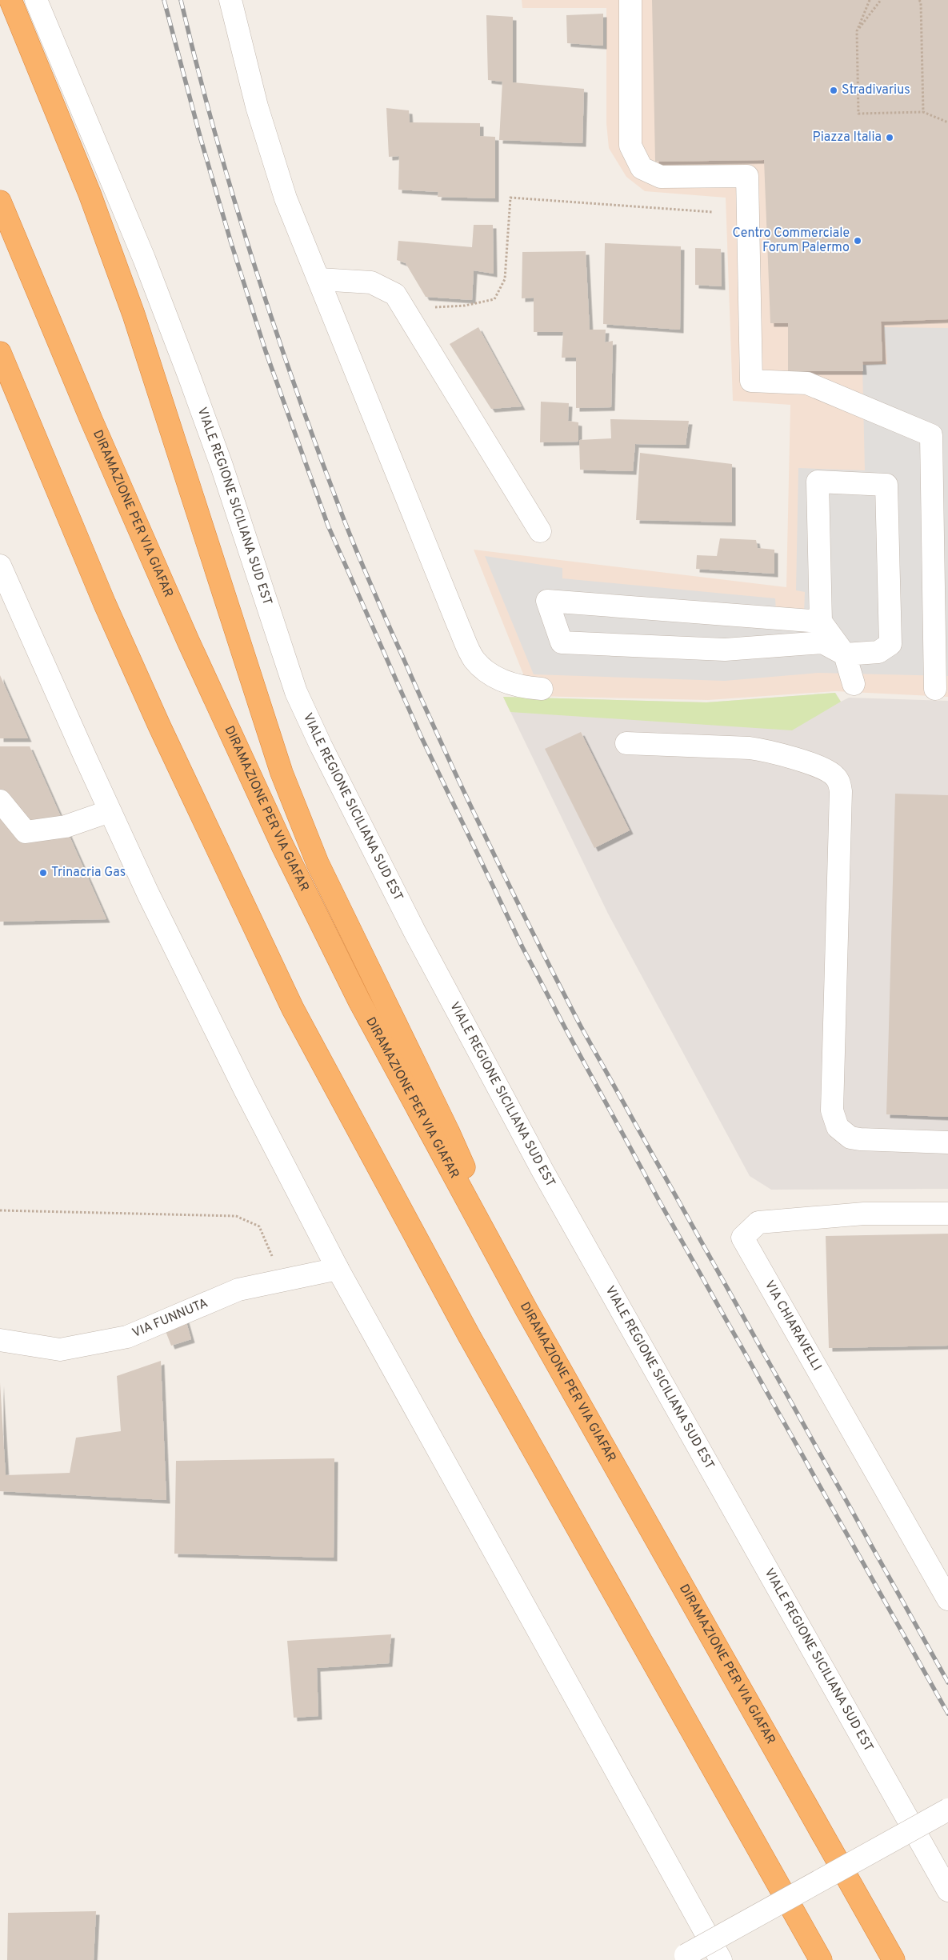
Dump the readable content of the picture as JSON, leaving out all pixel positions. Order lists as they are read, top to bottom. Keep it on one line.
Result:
{"streets":{"highway":["DIRAMAZIONE PER VIA GIAFAR"],"street":["VIALE REGIONE SICILIANA SUD EST","VIA FUNNUTA","VIA CHIARAVELLI"]},"places":["Stradivarius","Piazza Italia","Centro Commerciale Forum Palermo","Trinacria Gas"]}
